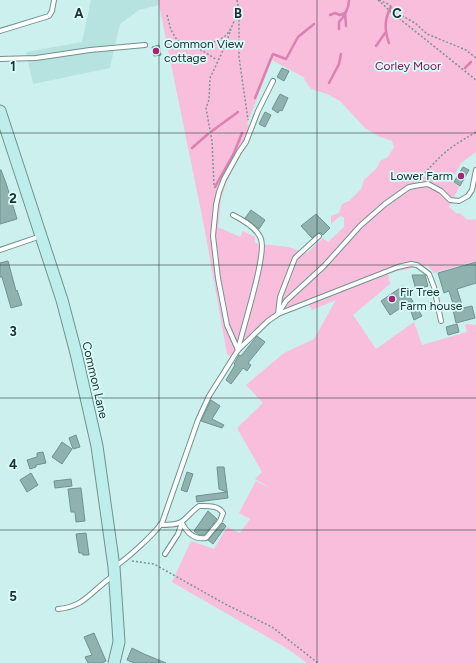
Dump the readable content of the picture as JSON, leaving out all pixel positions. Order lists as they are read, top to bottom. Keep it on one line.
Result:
{"streets":{"street":["Common Lane"]},"parks":["Corley Moor"],"places":["Common View cottage","Lower Farm","Fir Tree Farm house"],"grid":{"columns":["A","B","C"],"rows":["1","2","3","4","5"]}}
